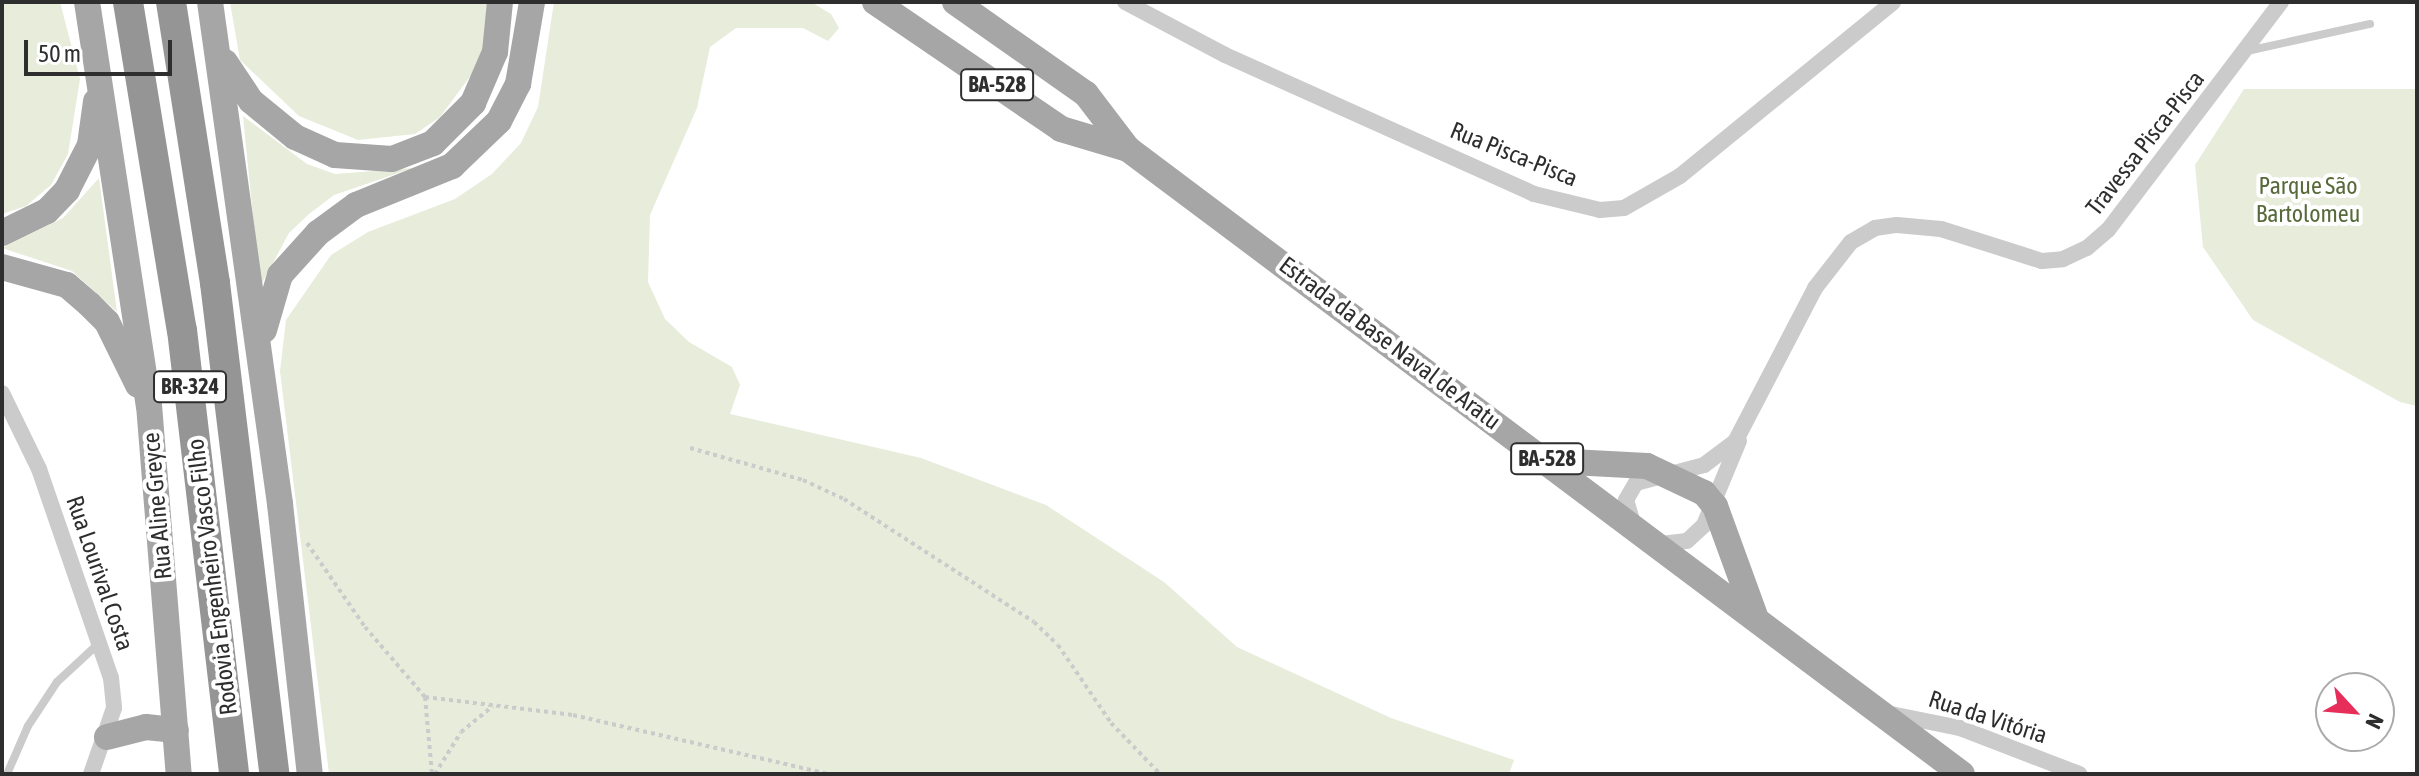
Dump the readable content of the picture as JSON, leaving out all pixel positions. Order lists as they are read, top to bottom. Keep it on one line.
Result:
{"streets":{"highway":["BR-324","Rodovia Engenheiro Vasco Filho"],"main road":["BA-528","Estrada da Base Naval de Aratu","Rua Aline Greyce"],"street":["Travessa Pisca-Pisca","Rua Pisca-Pisca","Rua Lourival Costa","Rua da Vitória"]},"crossings":[["Travessa Pisca-Pisca","Estrada da Base Naval de Aratu"],["Estrada da Base Naval de Aratu","Rua da Vitória"]],"parks":["Parque São Bartolomeu"],"scale_bar":"50 m","north":"bottom right"}
